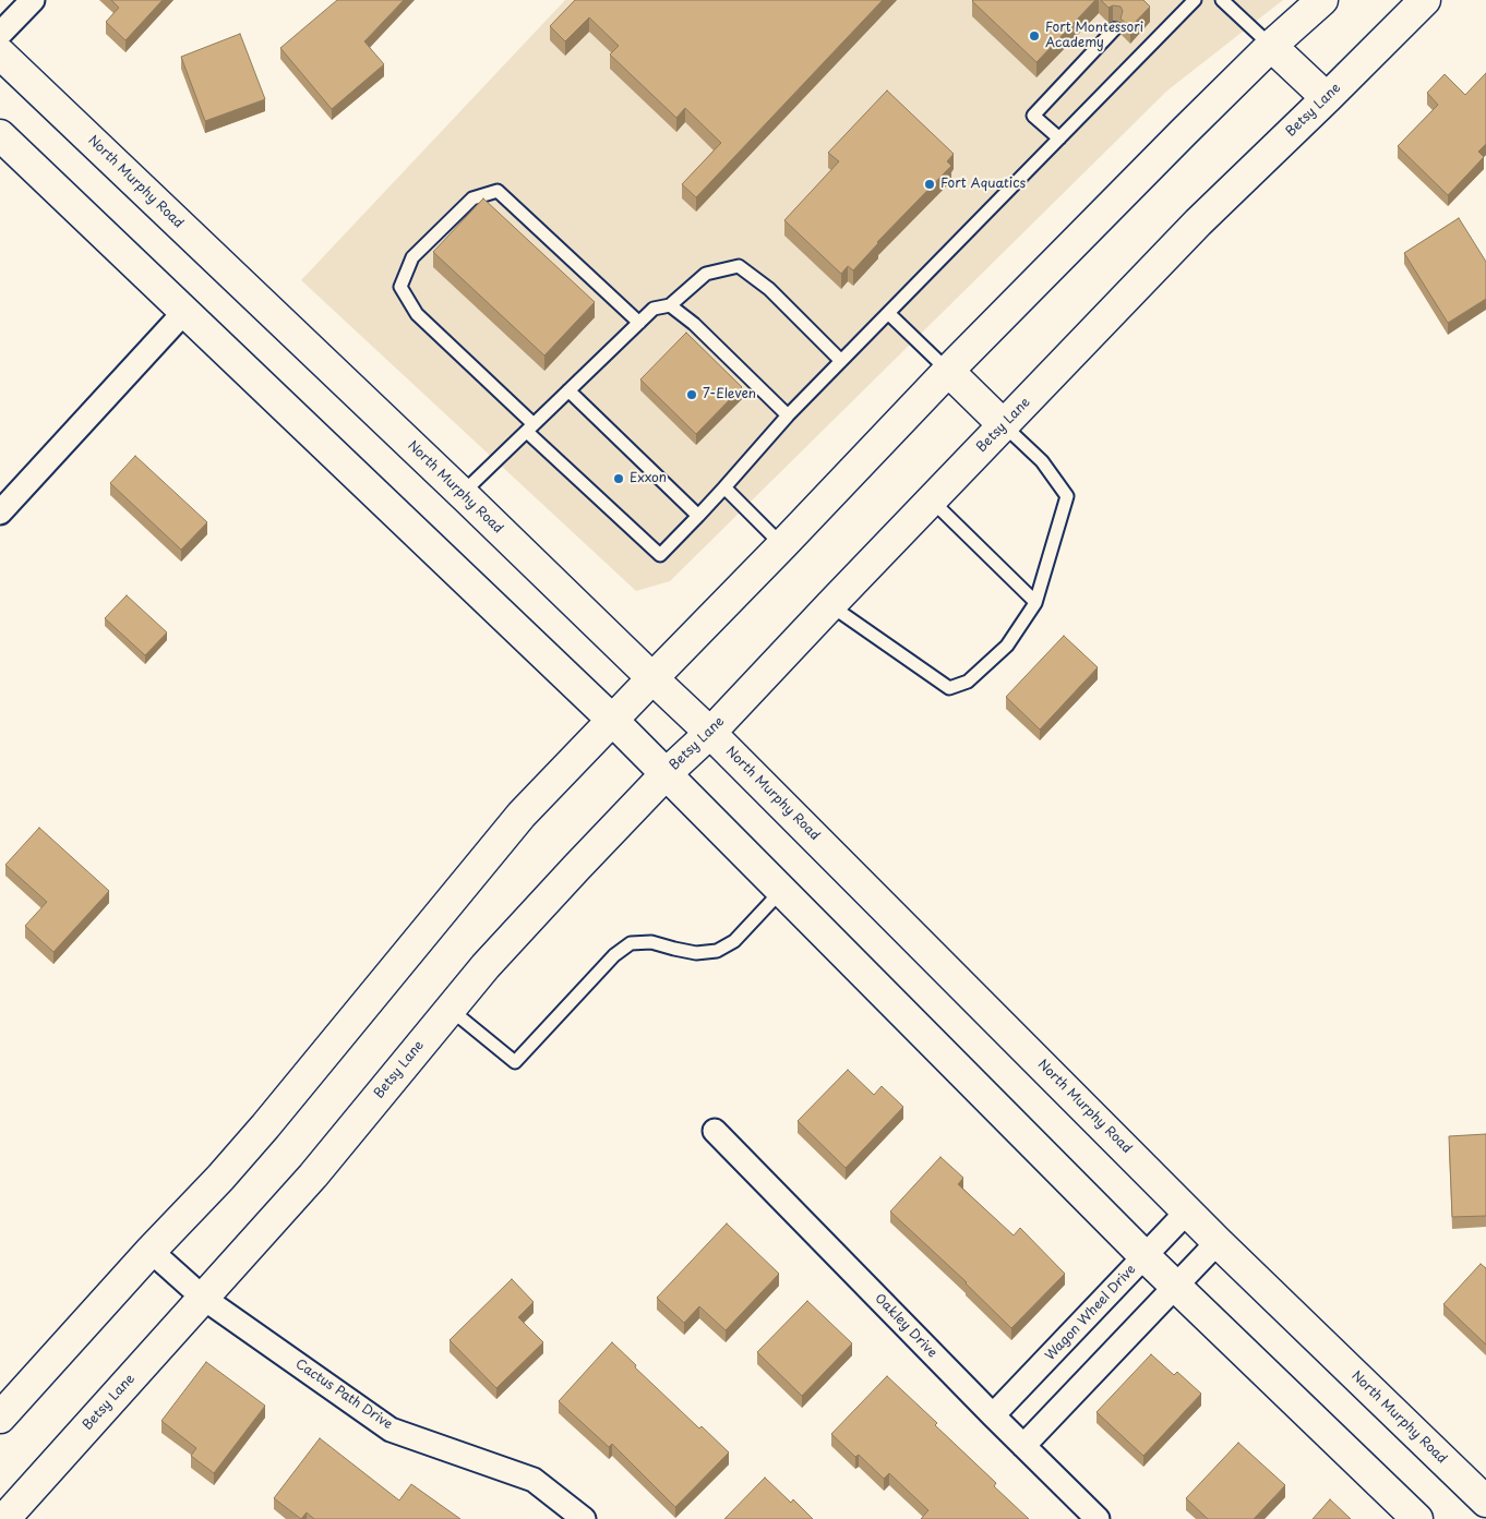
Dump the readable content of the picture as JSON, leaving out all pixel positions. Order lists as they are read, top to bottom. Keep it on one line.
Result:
{"streets":{"main road":["Betsy Lane","North Murphy Road"],"street":["Wagon Wheel Drive","Oakley Drive","Cactus Path Drive"]},"crossings":[["Betsy Lane","North Murphy Road"],["Betsy Lane","Cactus Path Drive"],["North Murphy Road","Wagon Wheel Drive"],["Wagon Wheel Drive","Oakley Drive"]],"places":["Fort Montessori Academy","Fort Aquatics","7-Eleven","Exxon"]}
